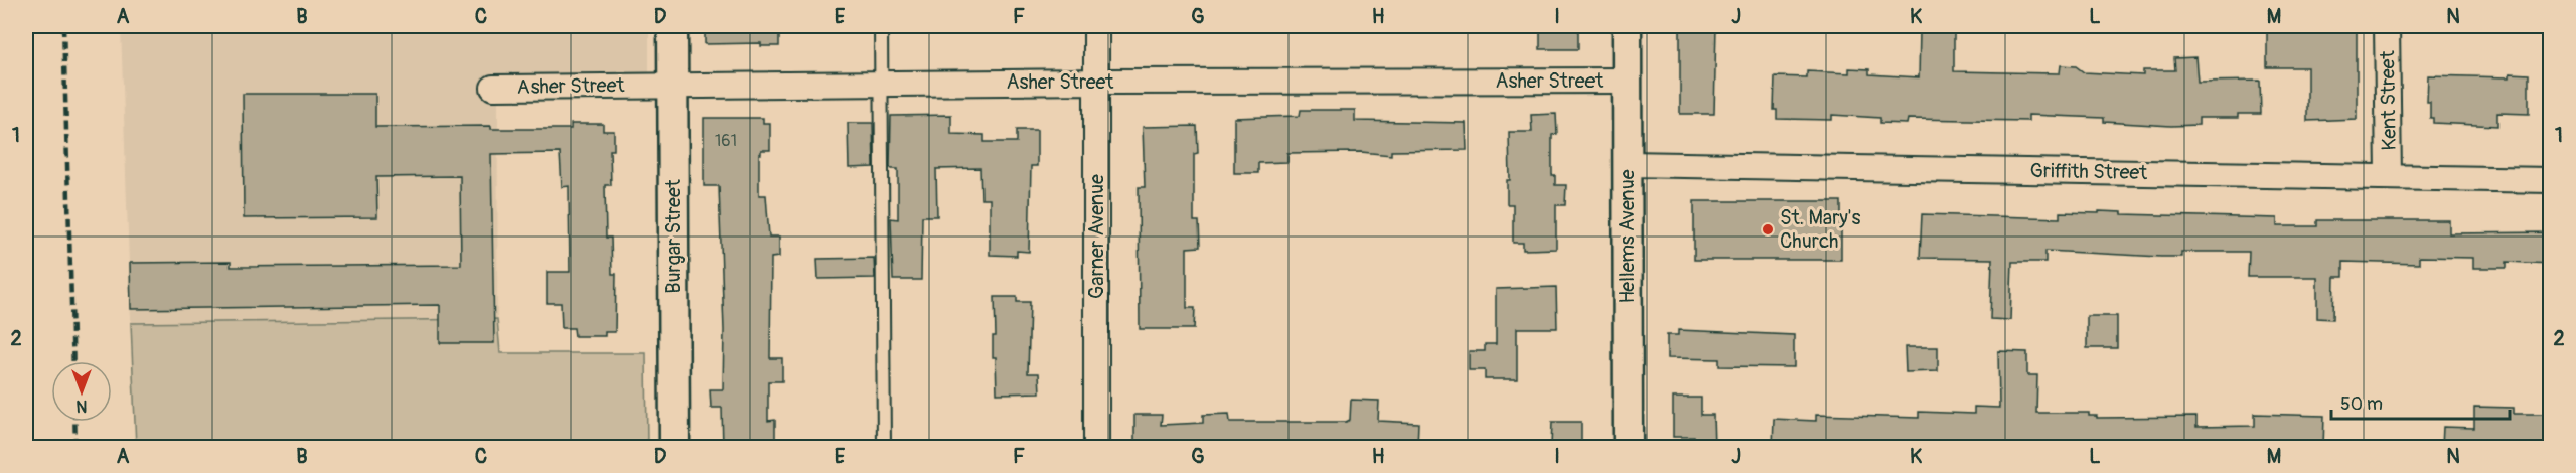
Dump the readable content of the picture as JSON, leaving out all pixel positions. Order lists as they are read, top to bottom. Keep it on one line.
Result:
{"streets":{"street":["Asher Street","Kent Street","Griffith Street","Burgar Street","Garner Avenue","Hellems Avenue"]},"crossings":[["Asher Street","Burgar Street"],["Asher Street","Garner Avenue"],["Asher Street","Hellems Avenue"],["Kent Street","Griffith Street"],["Griffith Street","Hellems Avenue"]],"places":["St. Mary's Church"],"house_numbers":["161"],"scale_bar":"50 m","north":"bottom","grid":{"columns":["A","B","C","D","E","F","G","H","I","J","K","L","M","N"],"rows":["1","2"]}}
